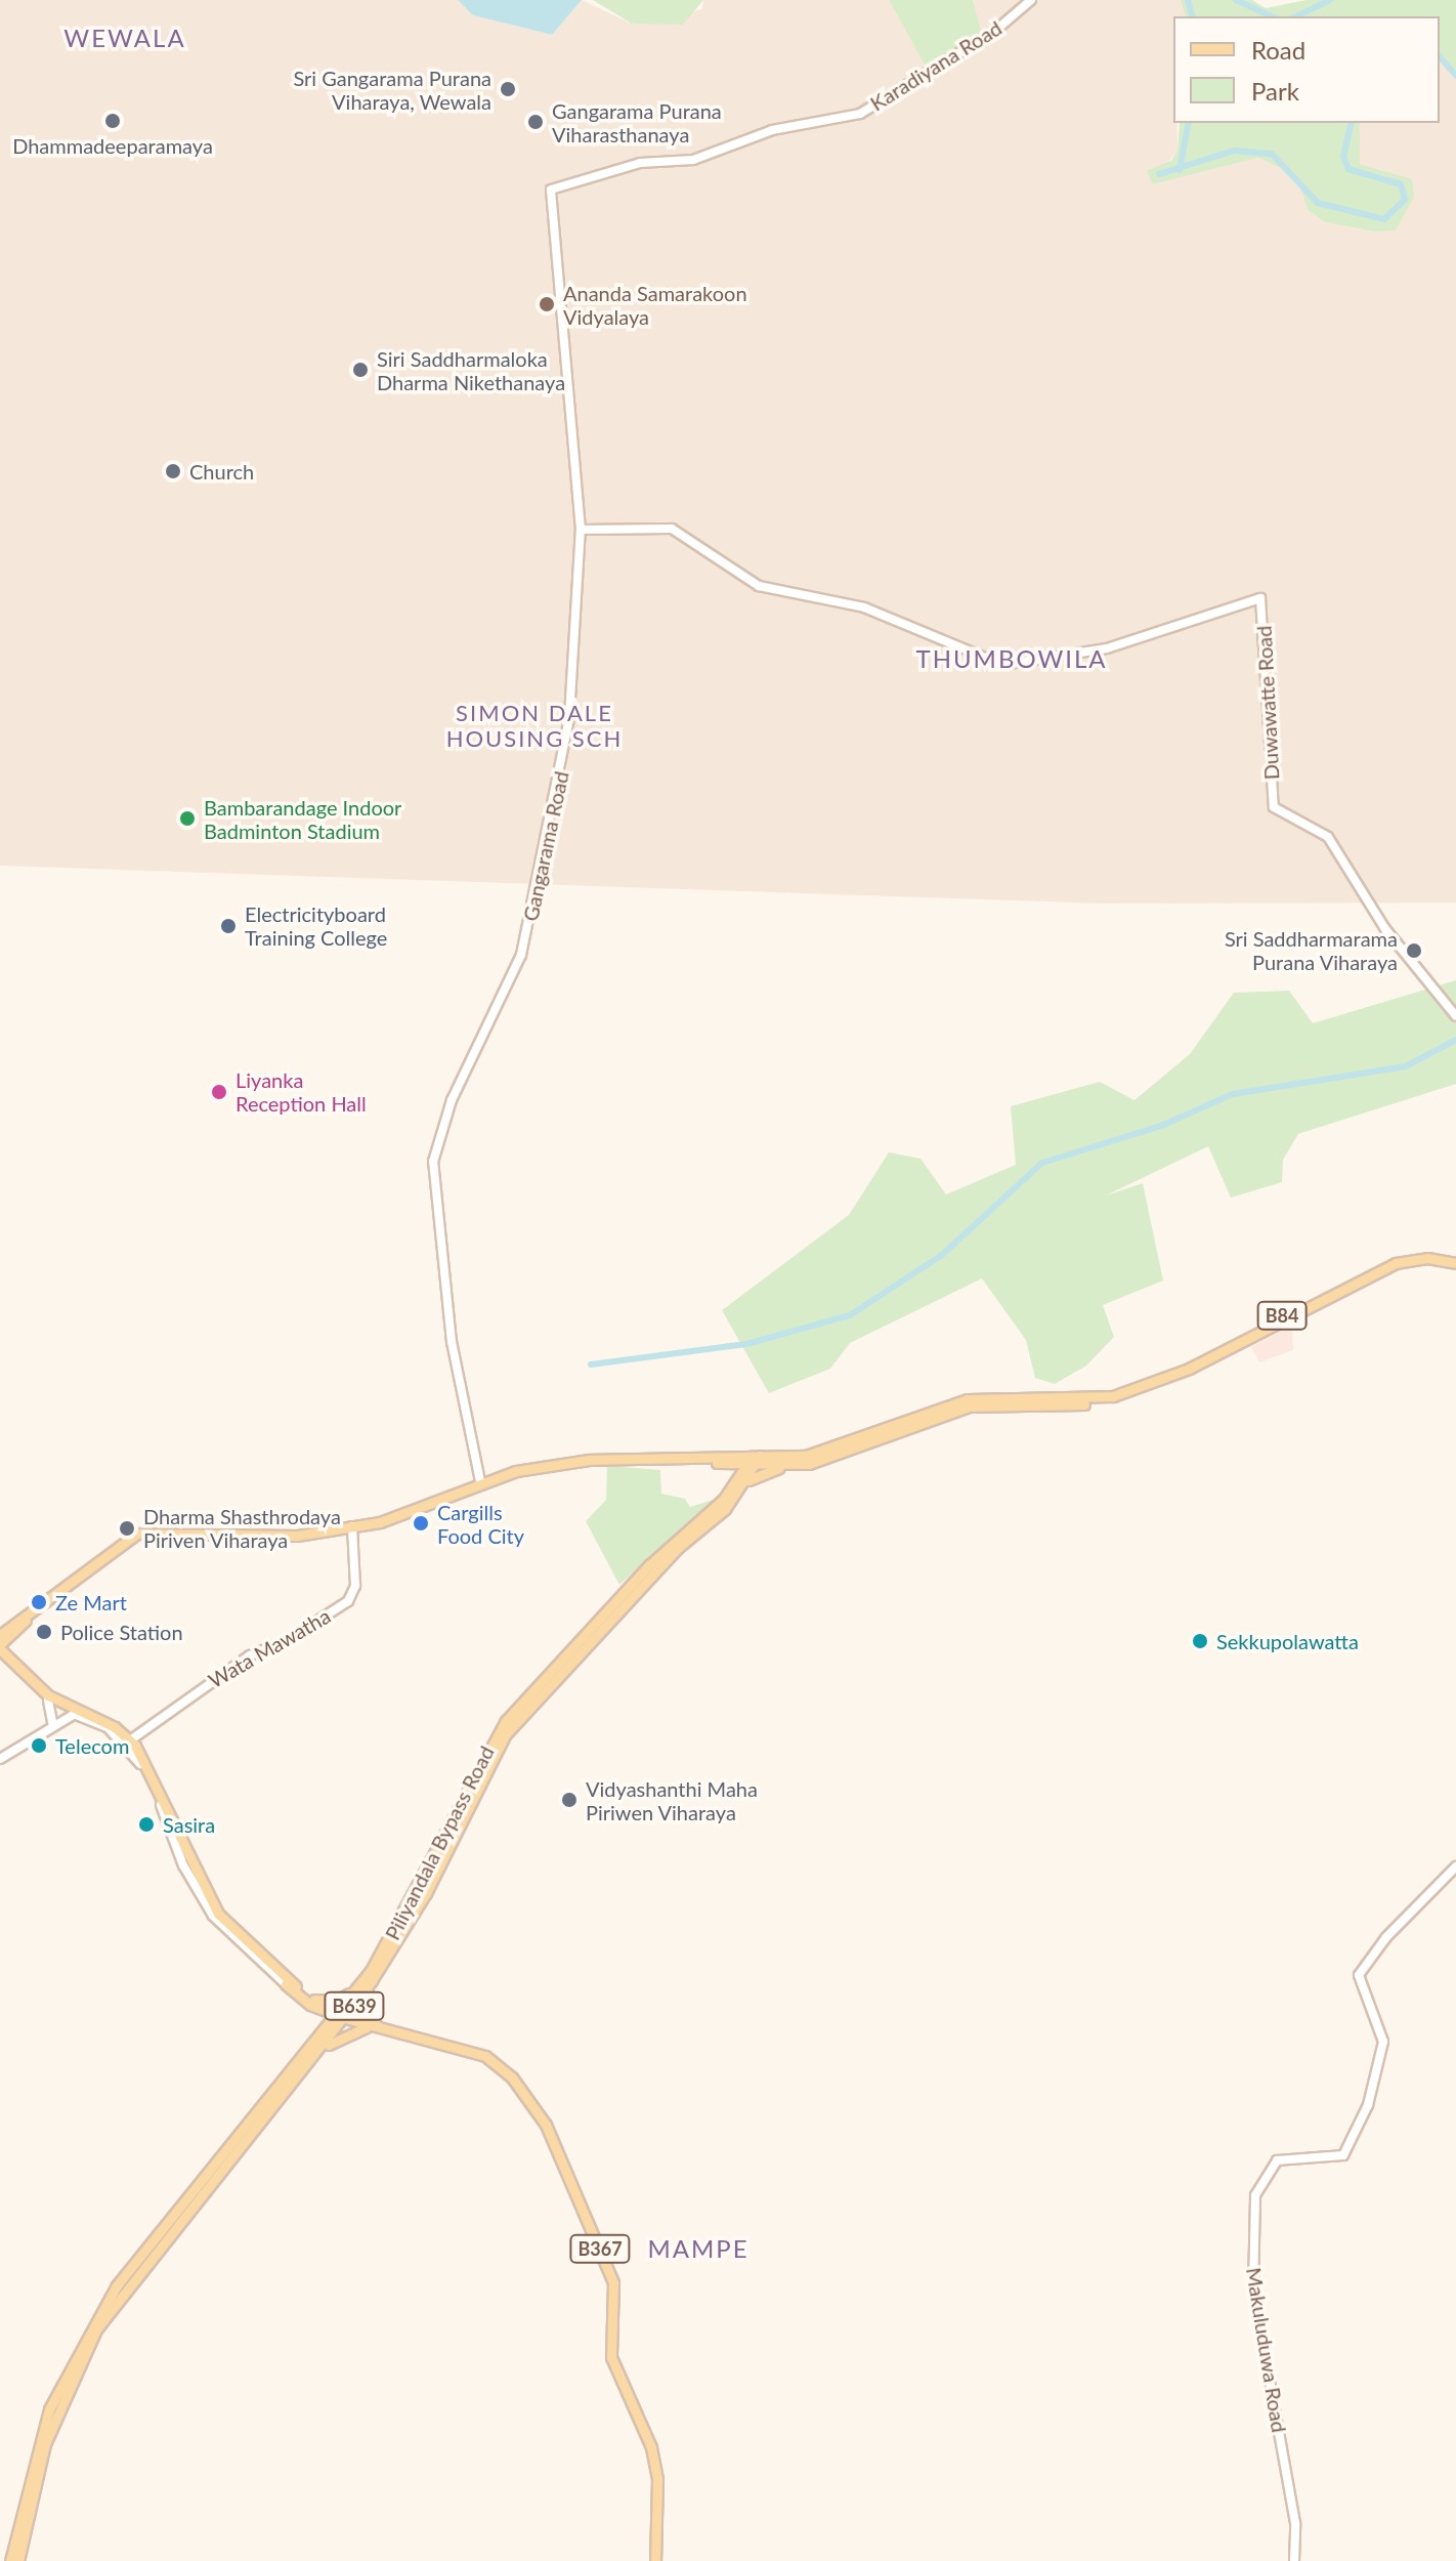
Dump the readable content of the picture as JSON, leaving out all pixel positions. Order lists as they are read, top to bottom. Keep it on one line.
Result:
{"streets":{"main road":["B84","Piliyandala Bypass Road","B639","B367"],"street":["Karadiyana Road","Duwawatte Road","Gangarama Road","Wata Mawatha","Makuluduwa Road"]},"crossings":[["Karadiyana Road","Gangarama Road"],["Duwawatte Road","Gangarama Road"],["Gangarama Road","B84"],["B84","Wata Mawatha"],["B84","Piliyandala Bypass Road"],["B84","B367"],["Wata Mawatha","B367"],["Piliyandala Bypass Road","B367"]],"districts":["WEWALA","THUMBOWILA","SIMON DALE HOUSING SCH","MAMPE"],"places":["Sri Gangarama Purana Viharaya, Wewala","Dhammadeeparamaya","Gangarama Purana Viharasthanaya","Ananda Samarakoon Vidyalaya","Siri Saddharmaloka Dharma Nikethanaya","Church","Bambarandage Indoor Badminton Stadium","Electricityboard Training College","Sri Saddharmarama Purana Viharaya","Liyanka Reception Hall","Cargills Food City","Dharma Shasthrodaya Piriven Viharaya","Ze Mart","Police Station","Sekkupolawatta","Telecom","Vidyashanthi Maha Piriwen Viharaya","Sasira"],"legend":["Road","Park"]}
